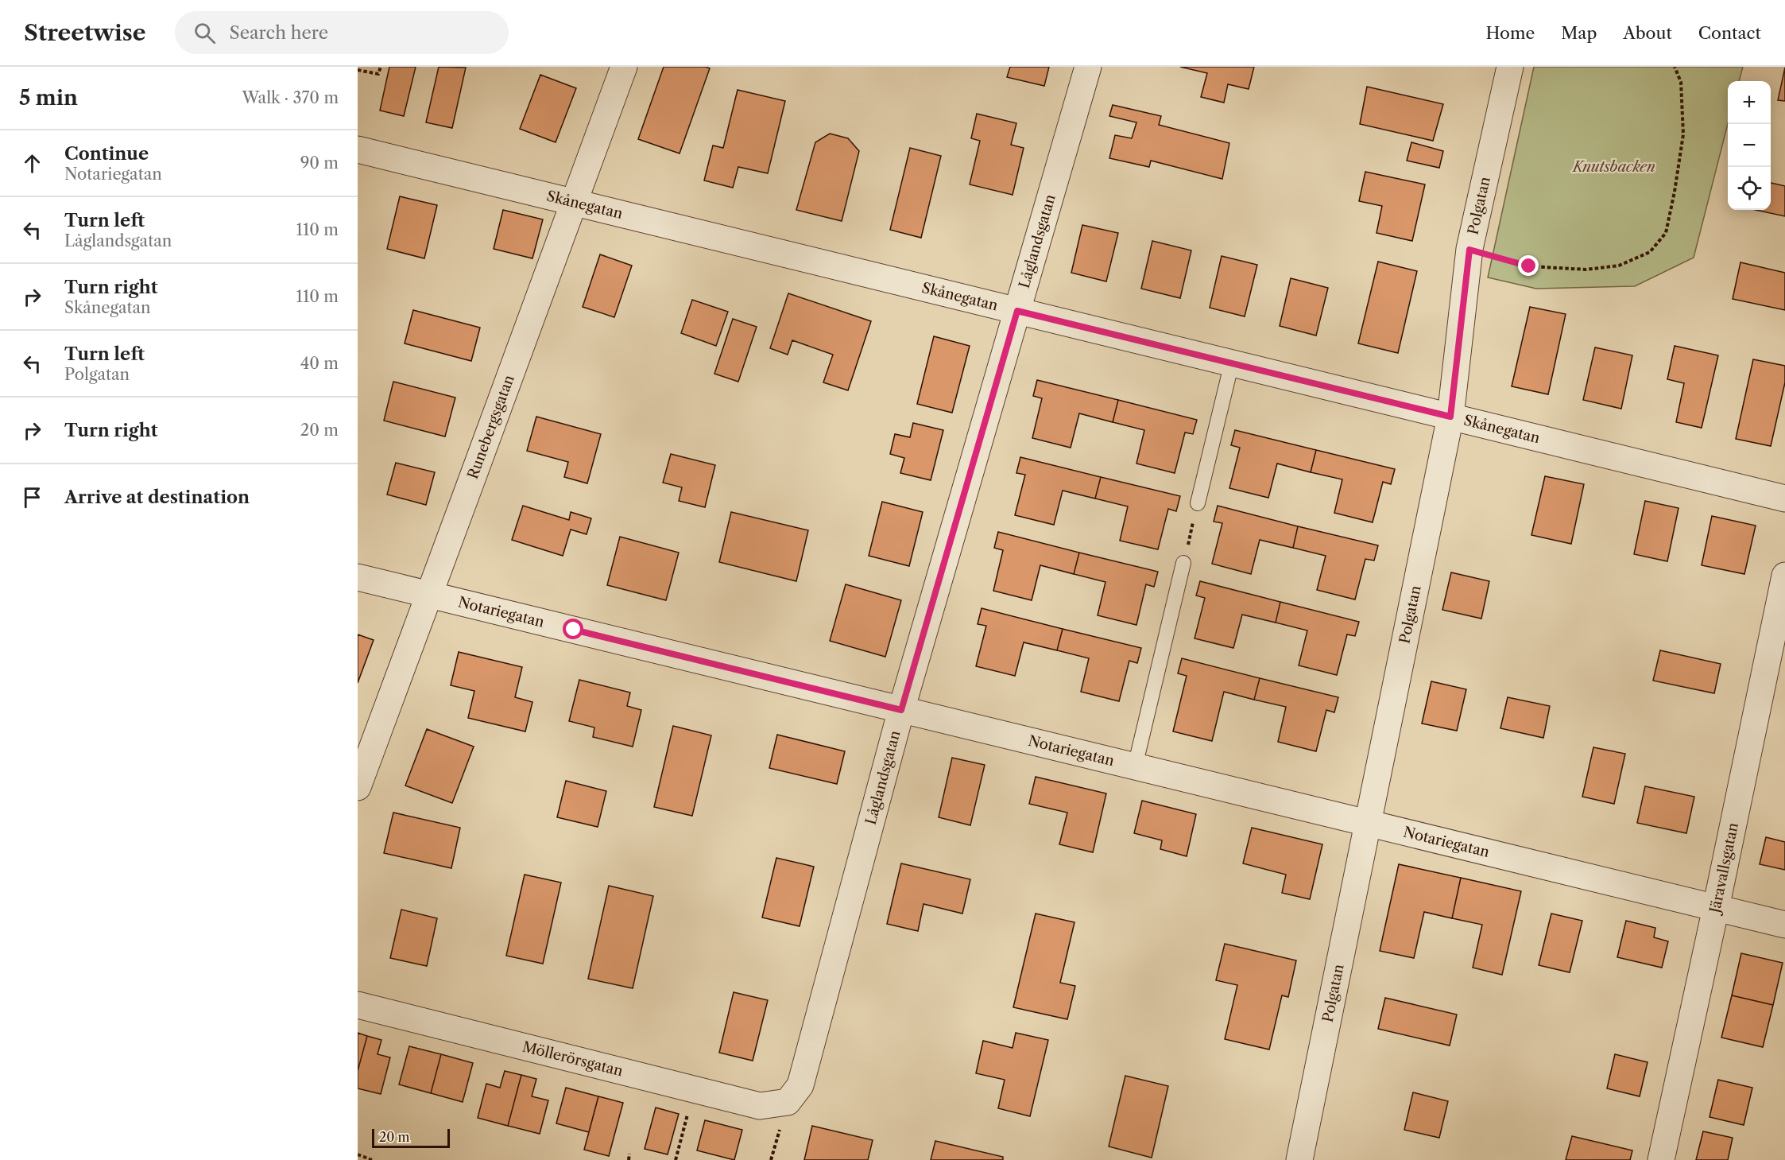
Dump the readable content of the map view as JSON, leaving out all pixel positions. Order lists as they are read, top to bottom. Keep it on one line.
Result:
{"streets":{"street":["Skånegatan","Polgatan","Låglandsgatan","Runebergsgatan","Notariegatan","Järavallsgatan","Möllerörsgatan"]},"crossings":[["Skånegatan","Polgatan"],["Skånegatan","Låglandsgatan"],["Skånegatan","Runebergsgatan"],["Polgatan","Notariegatan"],["Låglandsgatan","Notariegatan"],["Låglandsgatan","Möllerörsgatan"],["Runebergsgatan","Notariegatan"],["Notariegatan","Järavallsgatan"]],"parks":["Knutsbacken"],"scale_bar":"20 m","page":{"header":"Streetwise","search":"Search here","nav":["Home","Map","About","Contact"],"heading":["5 min","Walk · 370 m"],"map_buttons":["+","−"],"list":[["Continue","Notariegatan","90 m"],["Turn left","Låglandsgatan","110 m"],["Turn right","Skånegatan","110 m"],["Turn left","Polgatan","40 m"],["Turn right","20 m"],"Arrive at destination"],"scale":"20 m"}}
